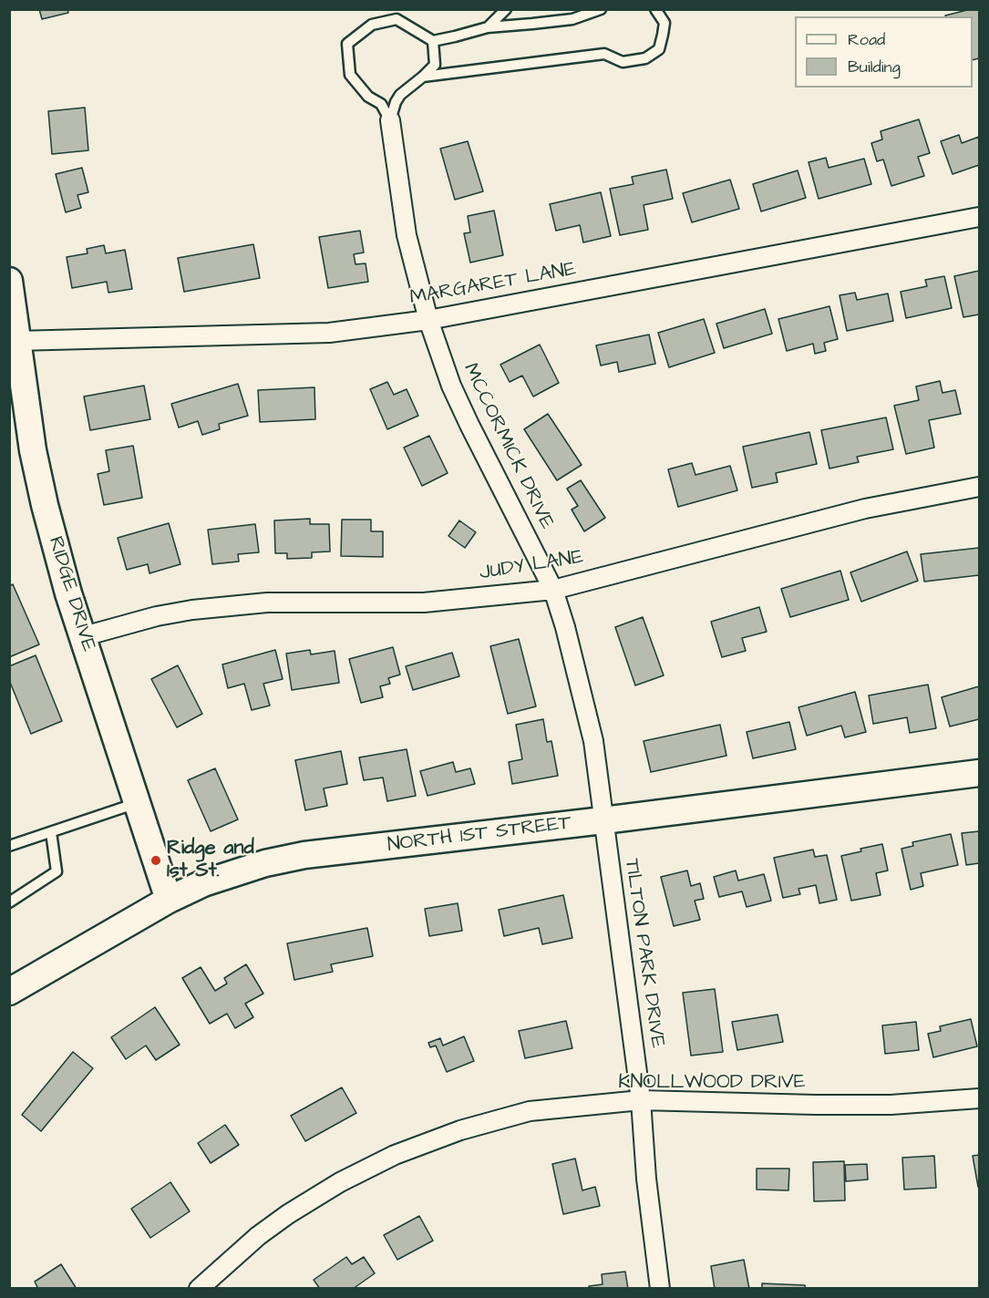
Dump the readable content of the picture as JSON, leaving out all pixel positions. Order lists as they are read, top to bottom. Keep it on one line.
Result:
{"streets":{"street":["MARGARET LANE","MCCORMICK DRIVE","JUDY LANE","RIDGE DRIVE","NORTH 1ST STREET","TILTON PARK DRIVE","KNOLLWOOD DRIVE"]},"crossings":[["MARGARET LANE","MCCORMICK DRIVE"],["MARGARET LANE","RIDGE DRIVE"],["MCCORMICK DRIVE","JUDY LANE"],["MCCORMICK DRIVE","NORTH 1ST STREET"],["MCCORMICK DRIVE","TILTON PARK DRIVE"],["JUDY LANE","RIDGE DRIVE"],["RIDGE DRIVE","NORTH 1ST STREET"],["NORTH 1ST STREET","TILTON PARK DRIVE"],["TILTON PARK DRIVE","KNOLLWOOD DRIVE"]],"places":["Ridge and 1st St."],"legend":["Road","Building"]}
